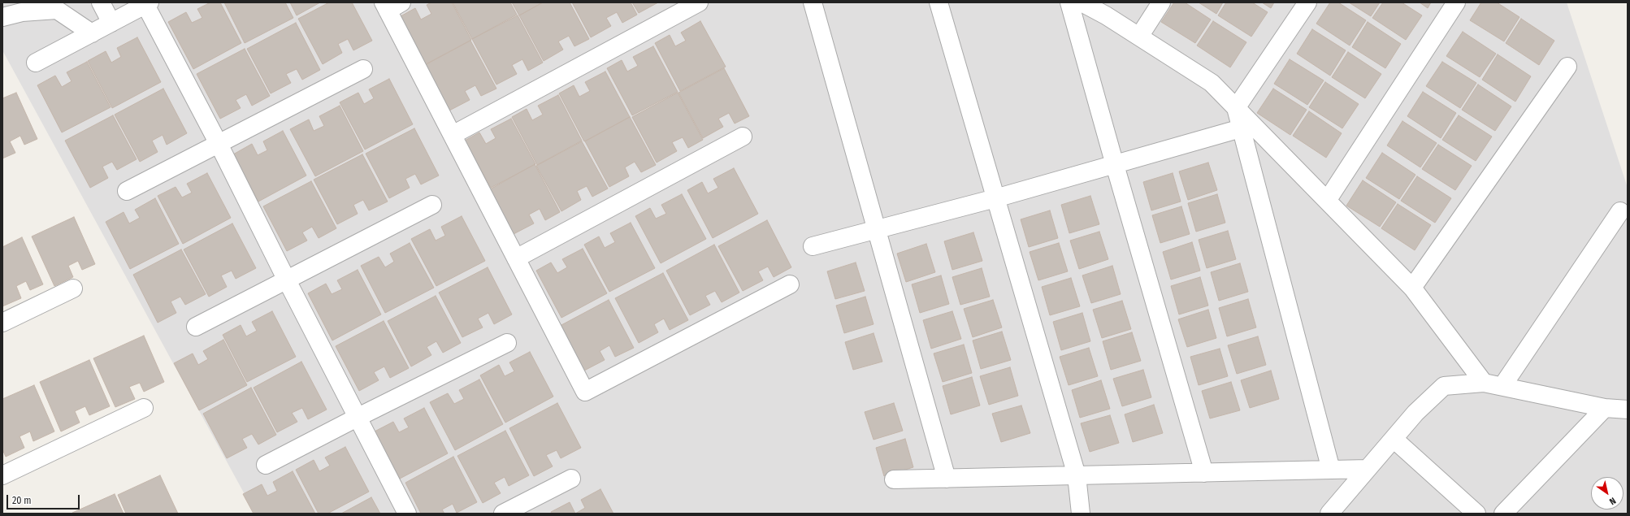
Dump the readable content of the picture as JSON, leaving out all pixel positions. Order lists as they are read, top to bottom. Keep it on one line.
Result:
{"scale_bar":"20 m","north":"bottom right"}
